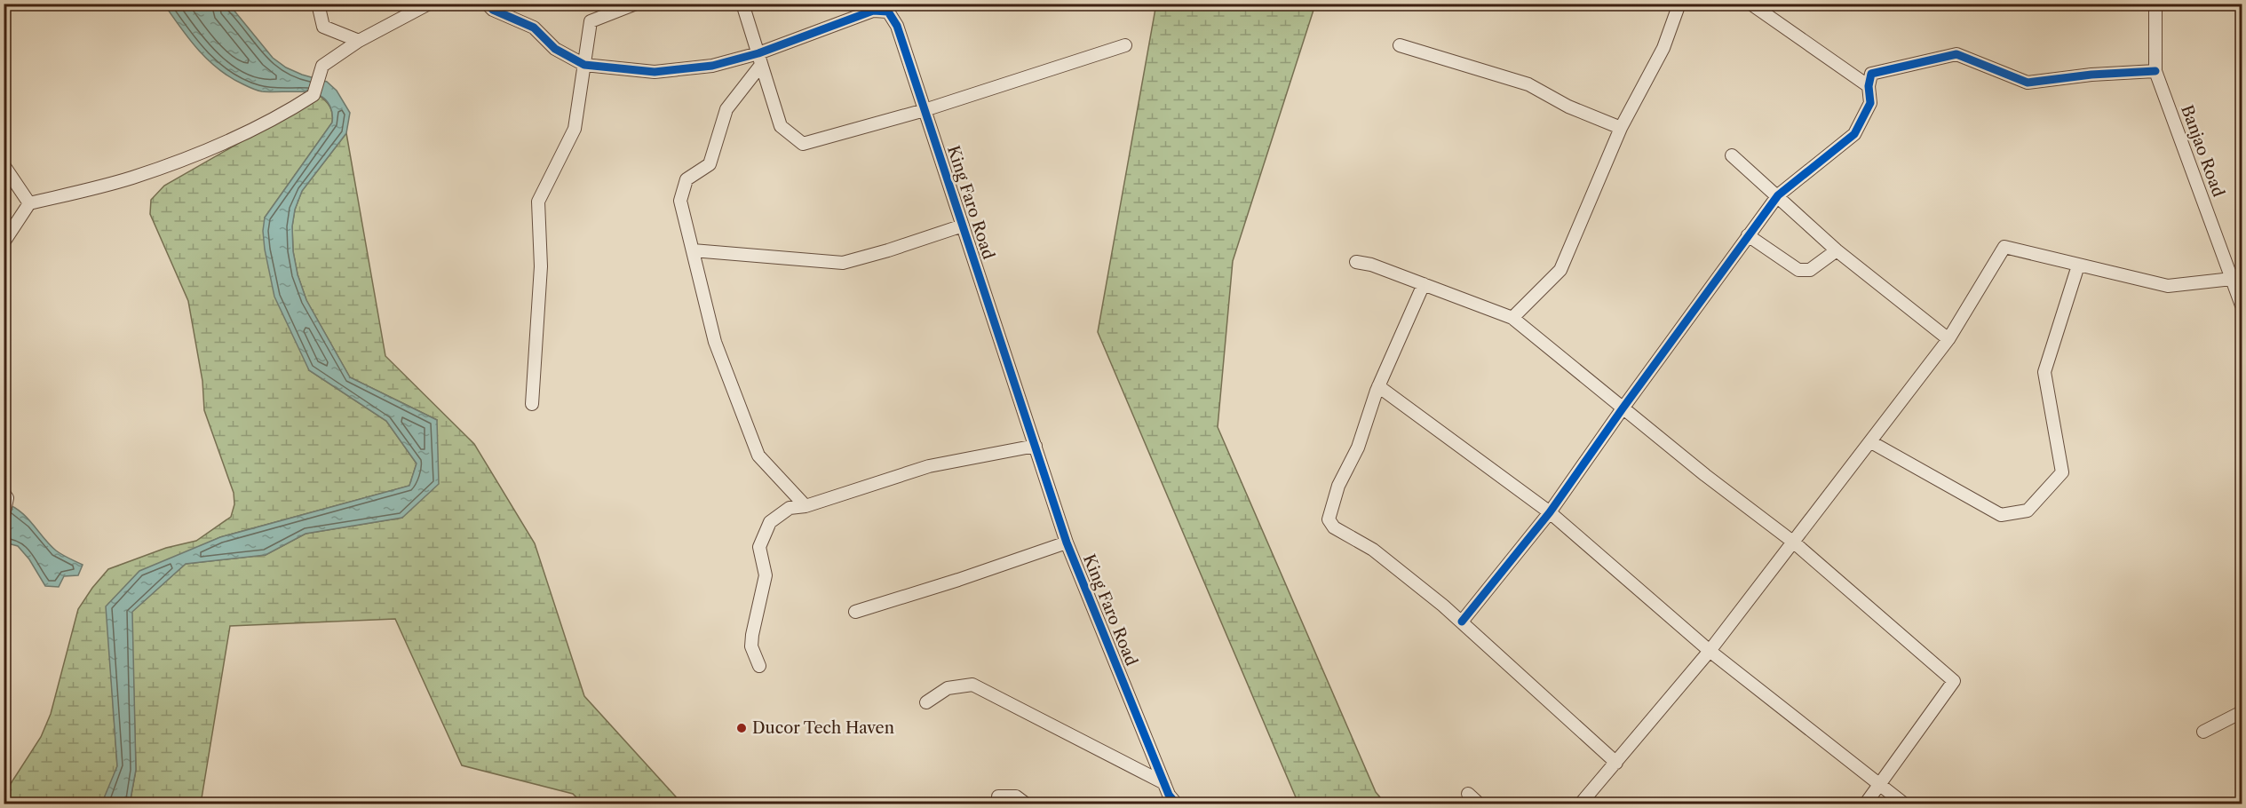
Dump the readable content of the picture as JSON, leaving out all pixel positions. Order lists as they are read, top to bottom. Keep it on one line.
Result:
{"streets":{"street":["Banjao Road","King Faro Road"]},"places":["Ducor Tech Haven"]}
